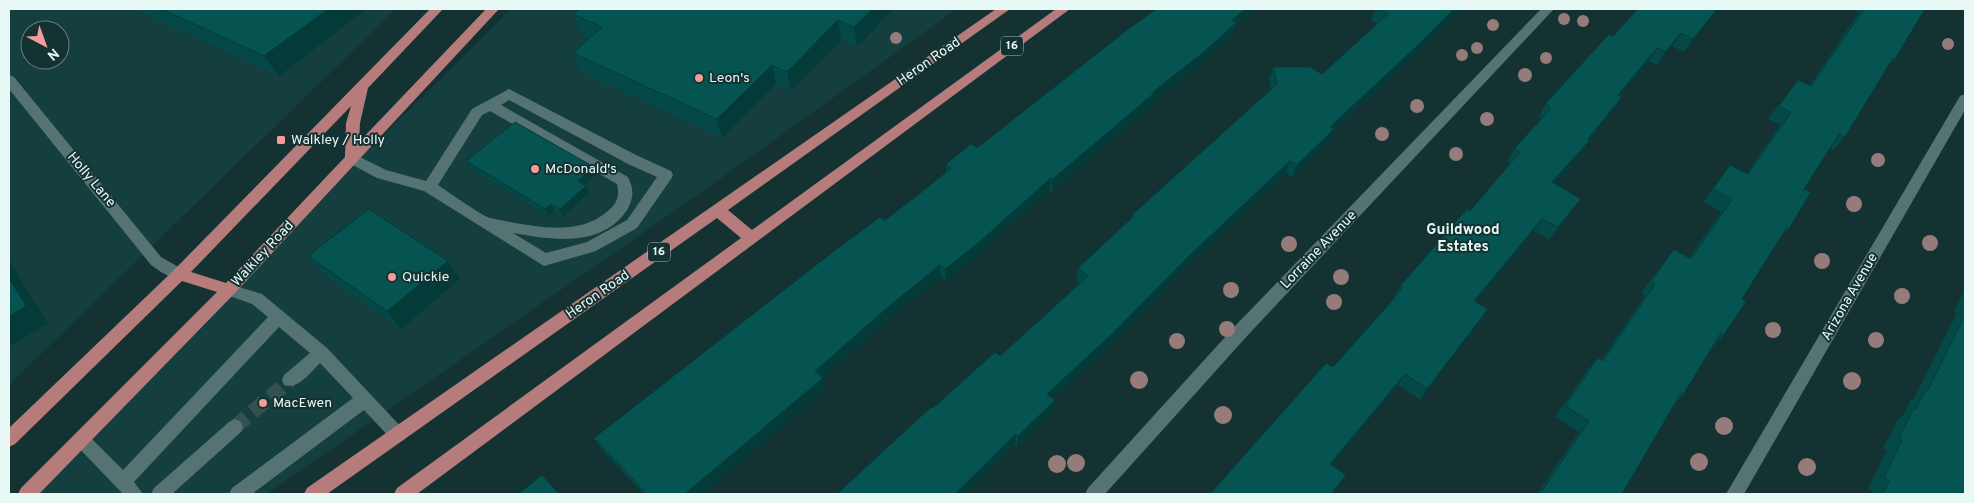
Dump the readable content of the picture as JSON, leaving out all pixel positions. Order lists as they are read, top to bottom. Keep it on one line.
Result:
{"streets":{"main road":["16","Heron Road","Walkley Road"],"street":["Holly Lane","Lorraine Avenue","Arizona Avenue"]},"districts":["Guildwood Estates"],"places":{"other":["Leon's","McDonald's","Quickie","MacEwen"],"transit":["Walkley / Holly"]},"north":"bottom right"}
